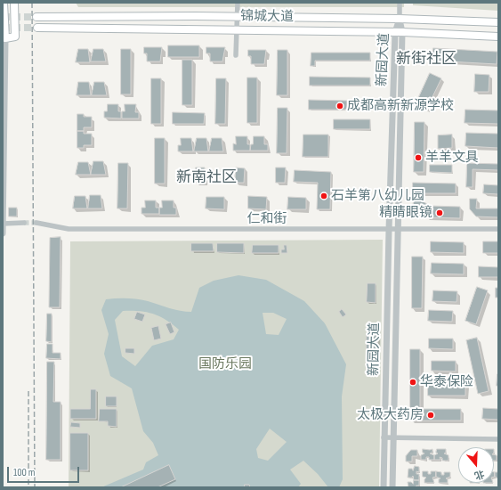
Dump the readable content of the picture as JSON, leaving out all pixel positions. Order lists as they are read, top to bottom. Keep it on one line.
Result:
{"streets":{"main road":["锦城大道"],"street":["新园大道","仁和街"]},"crossings":[["锦城大道","新园大道"],["新园大道","仁和街"]],"districts":["新街社区","新南社区"],"parks":["国防乐园"],"places":["成都高新新源学校","羊羊文具","石羊第八幼儿园","精睛眼镜","华泰保险","太极大药房"],"scale_bar":"100 m","north":"bottom"}
